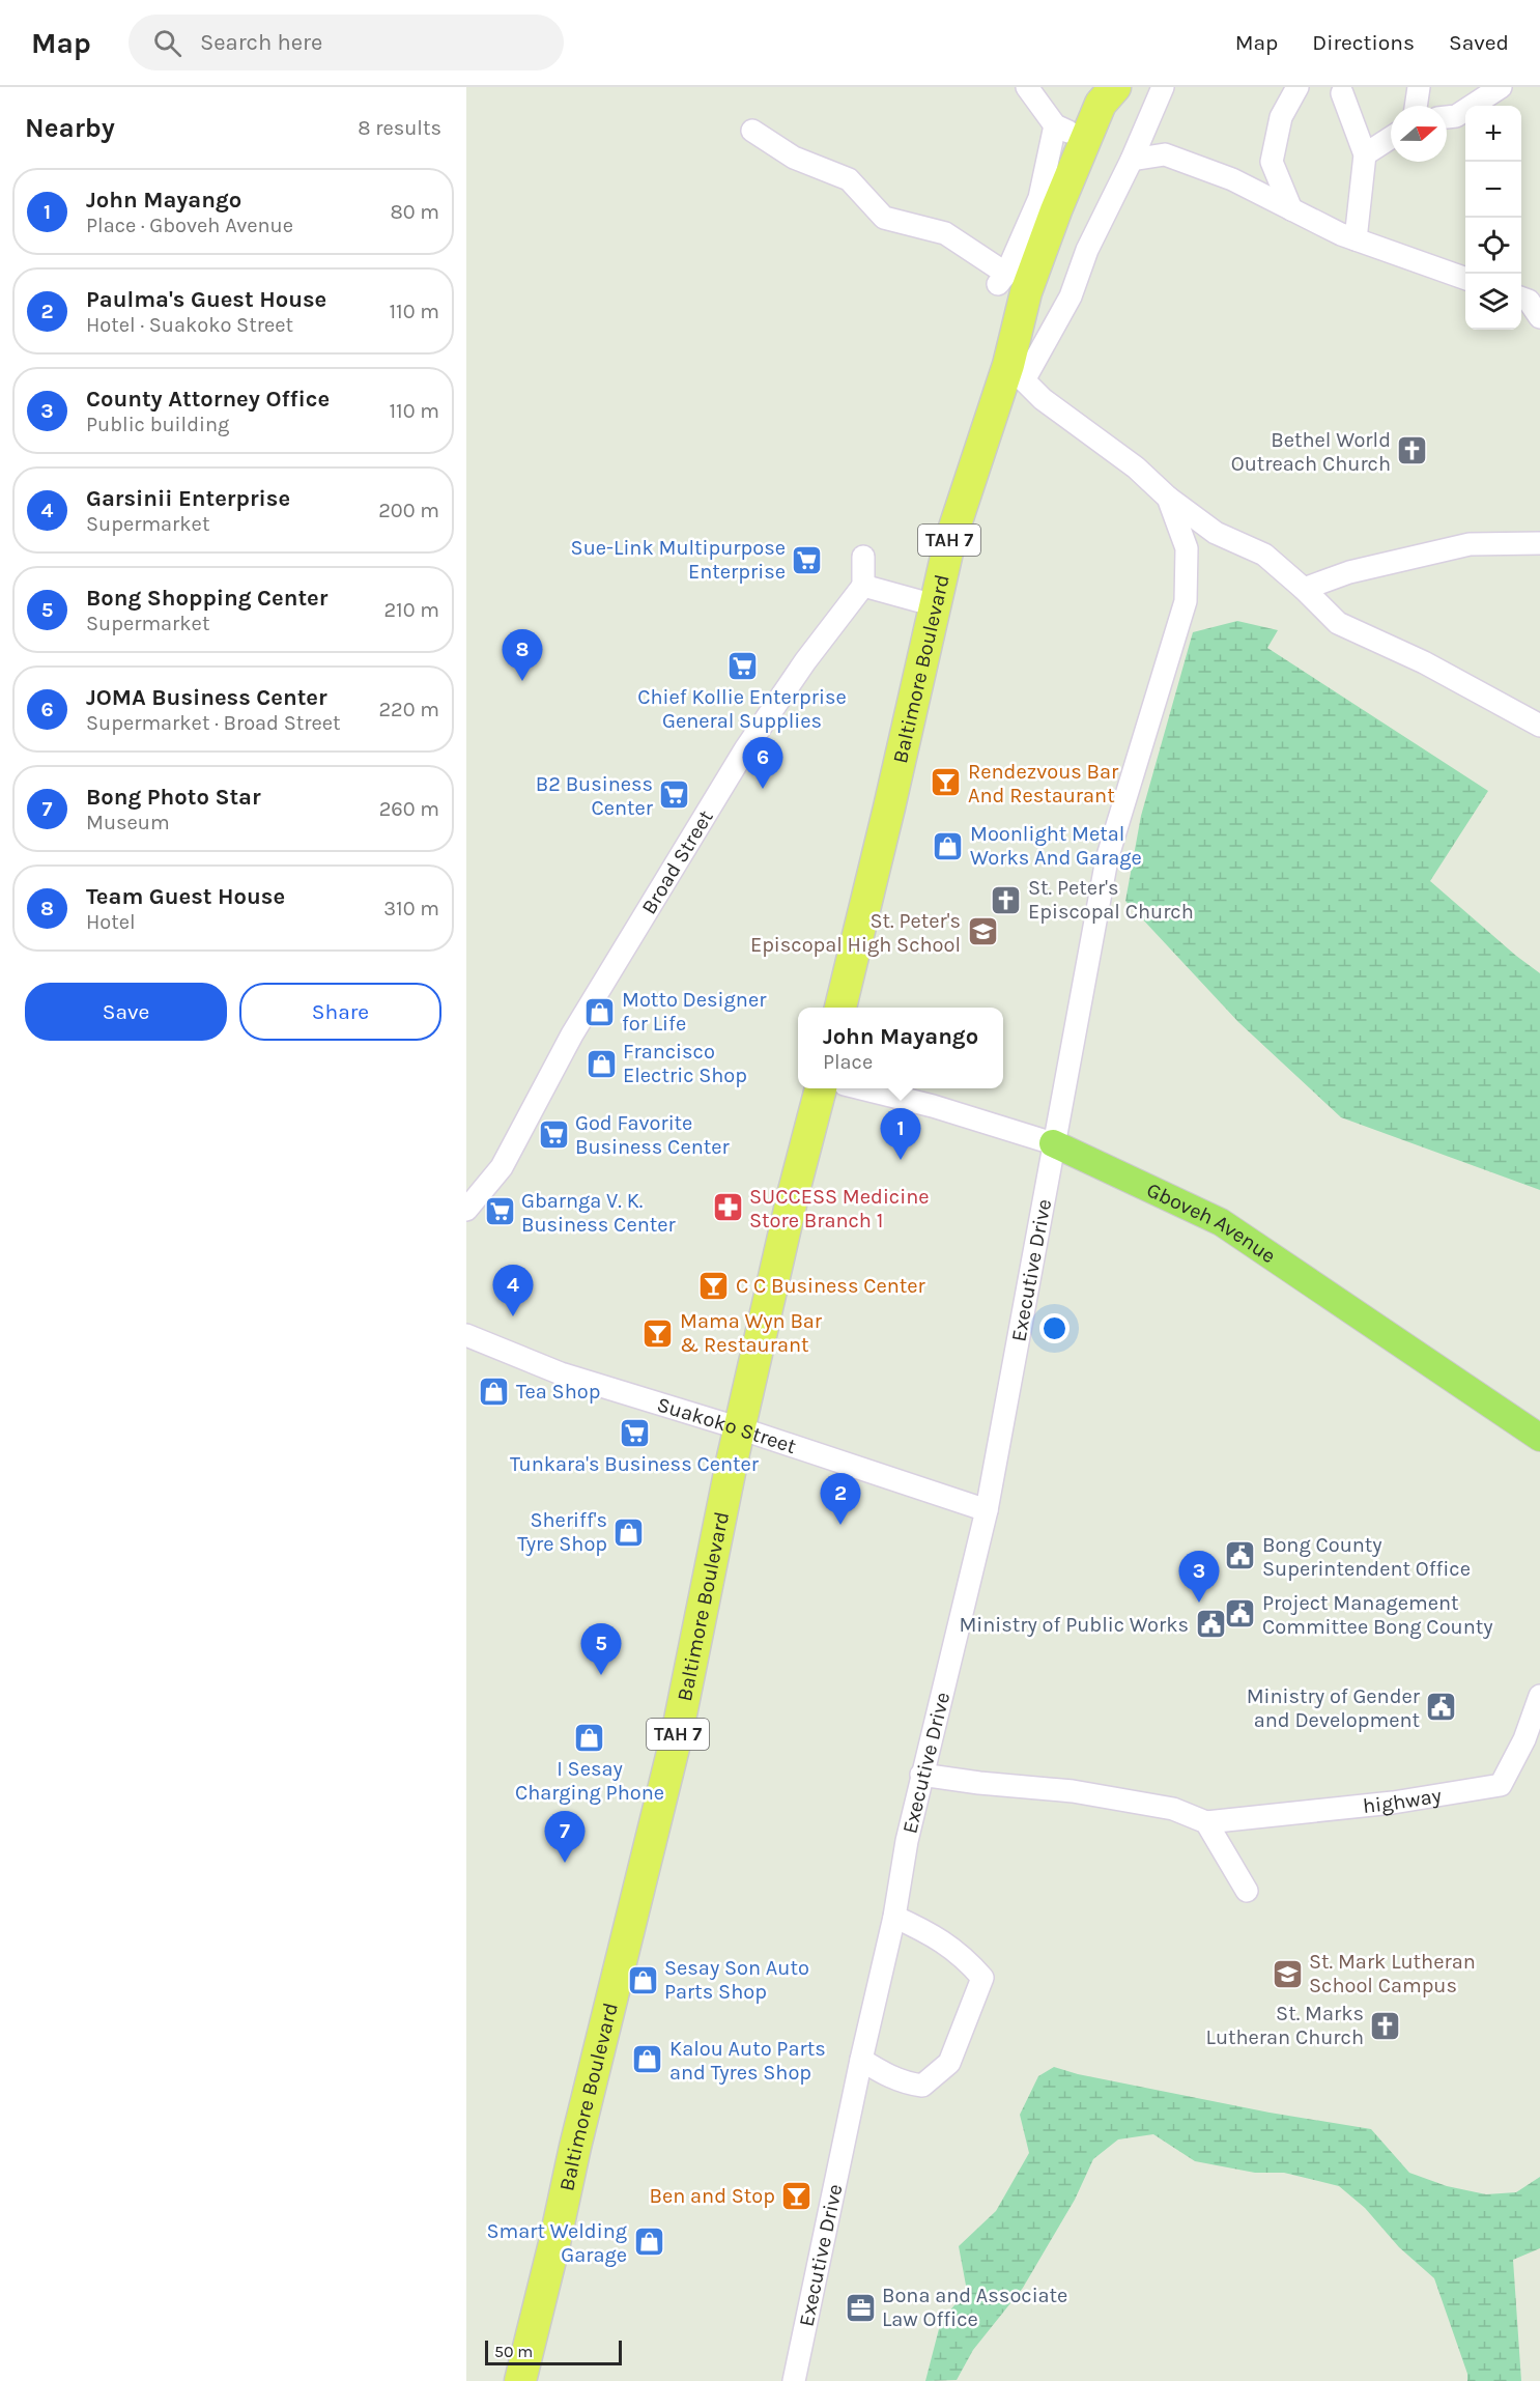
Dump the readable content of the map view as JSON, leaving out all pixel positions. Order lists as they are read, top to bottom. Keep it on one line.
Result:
{"streets":{"highway":["TAH 7","Baltimore Boulevard"],"main road":["Gboveh Avenue"],"street":["Broad Street","Executive Drive","Suakoko Street","highway"]},"crossings":[["Baltimore Boulevard","Suakoko Street"],["Gboveh Avenue","Executive Drive"],["Executive Drive","Suakoko Street"],["Executive Drive","highway"]],"places":{"church":["Bethel World Outreach Church","St. Peter's Episcopal Church","St. Marks Lutheran Church"],"supermarket":["Sue-Link Multipurpose Enterprise","Chief Kollie Enterprise General Supplies","B2 Business Center","God Favorite Business Center","Gbarnga V. K. Business Center","Tunkara's Business Center"],"bar":["Rendezvous Bar And Restaurant","C C Business Center","Mama Wyn Bar & Restaurant","Ben and Stop"],"shop":["Moonlight Metal Works And Garage","Motto Designer for Life","Francisco Electric Shop","Tea Shop","Sheriff's Tyre Shop","I Sesay Charging Phone","Sesay Son Auto Parts Shop","Kalou Auto Parts and Tyres Shop","Smart Welding Garage"],"school or university":["St. Peter's Episcopal High School","St. Mark Lutheran School Campus"],"pharmacy":["SUCCESS Medicine Store Branch 1"],"public building":["Bong County Superintendent Office","Project Management Committee Bong County","Ministry of Public Works","Ministry of Gender and Development"],"office":["Bona and Associate Law Office"]},"scale_bar":"50 m","north":"right","page":{"header":"Map","search":"Search here","nav":["Map","Directions","Saved"],"heading":["Nearby","8 results"],"map_buttons":["+","−"],"list":[{"mark":"1","name":"John Mayango","note":"Place · Gboveh Avenue","value":"80 m"},{"mark":"2","name":"Paulma's Guest House","note":"Hotel · Suakoko Street","value":"110 m"},{"mark":"3","name":"County Attorney Office","note":"Public building","value":"110 m"},{"mark":"4","name":"Garsinii Enterprise","note":"Supermarket","value":"200 m"},{"mark":"5","name":"Bong Shopping Center","note":"Supermarket","value":"210 m"},{"mark":"6","name":"JOMA Business Center","note":"Supermarket · Broad Street","value":"220 m"},{"mark":"7","name":"Bong Photo Star","note":"Museum","value":"260 m"},{"mark":"8","name":"Team Guest House","note":"Hotel","value":"310 m"}],"pins":["8","6","1","4","2","3","5","7"],"buttons":["Save","Share"],"popup":["John Mayango","Place"],"scale":"50 m"}}
